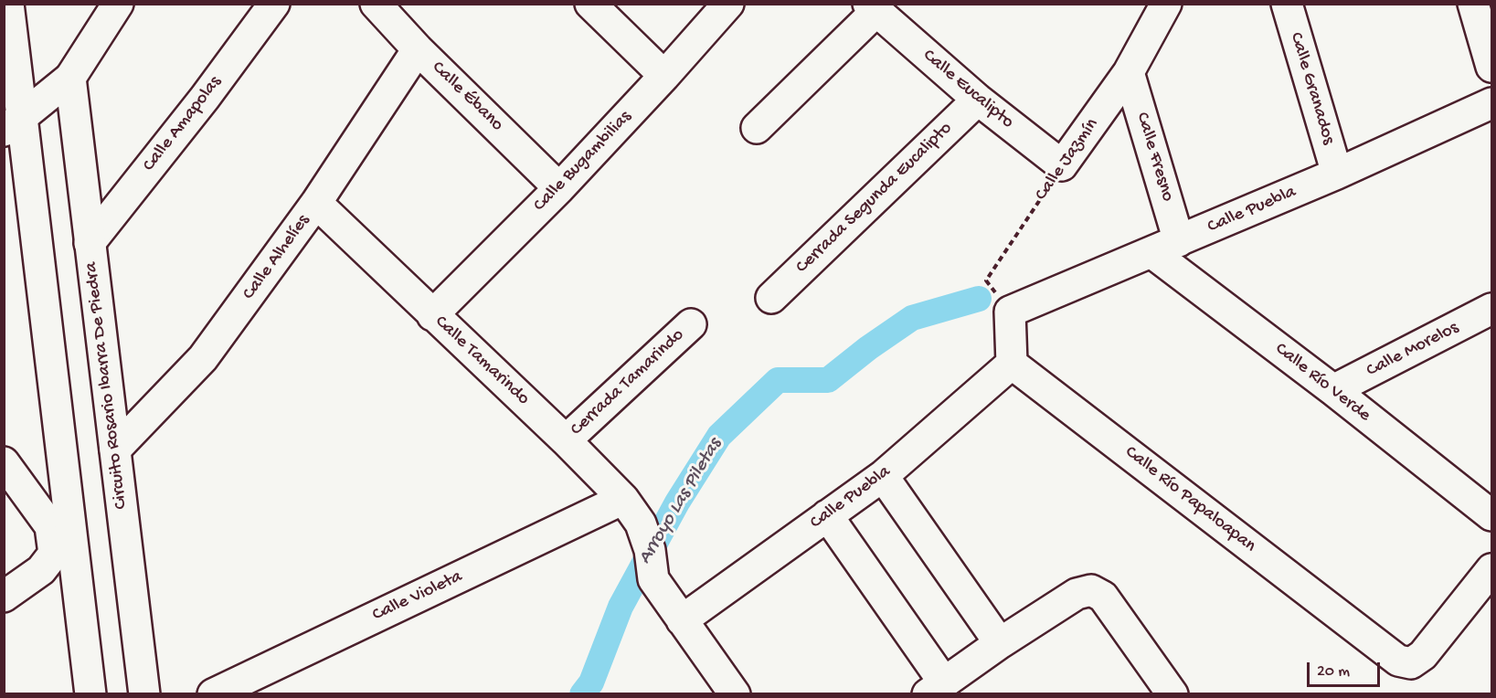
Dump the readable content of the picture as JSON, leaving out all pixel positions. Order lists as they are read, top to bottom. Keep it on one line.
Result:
{"streets":{"street":["Calle Granados","Calle Eucalipto","Calle Ébano","Calle Amapolas","Calle Fresno","Calle Jazmín","Calle Bugambilias","Cerrada Segunda Eucalipto","Calle Puebla","Calle Alhelíes","Calle Morelos","Calle Tamarindo","Cerrada Tamarindo","Calle Río Verde","Circuito Rosario Ibarra De Piedra","Calle Río Papaloapan","Calle Violeta"]},"crossings":[["Calle Granados","Calle Puebla"],["Calle Eucalipto","Calle Jazmín"],["Calle Eucalipto","Cerrada Segunda Eucalipto"],["Calle Ébano","Calle Bugambilias"],["Calle Ébano","Calle Alhelíes"],["Calle Amapolas","Circuito Rosario Ibarra De Piedra"],["Calle Fresno","Calle Jazmín"],["Calle Fresno","Calle Puebla"],["Calle Jazmín","Calle Puebla"],["Calle Bugambilias","Calle Tamarindo"],["Calle Puebla","Calle Tamarindo"],["Calle Puebla","Calle Río Verde"],["Calle Puebla","Calle Río Papaloapan"],["Calle Alhelíes","Calle Tamarindo"],["Calle Alhelíes","Circuito Rosario Ibarra De Piedra"],["Calle Morelos","Calle Río Verde"],["Calle Tamarindo","Cerrada Tamarindo"],["Calle Tamarindo","Calle Violeta"]],"water":["Arroyo Las Piletas"],"scale_bar":"20 m"}
